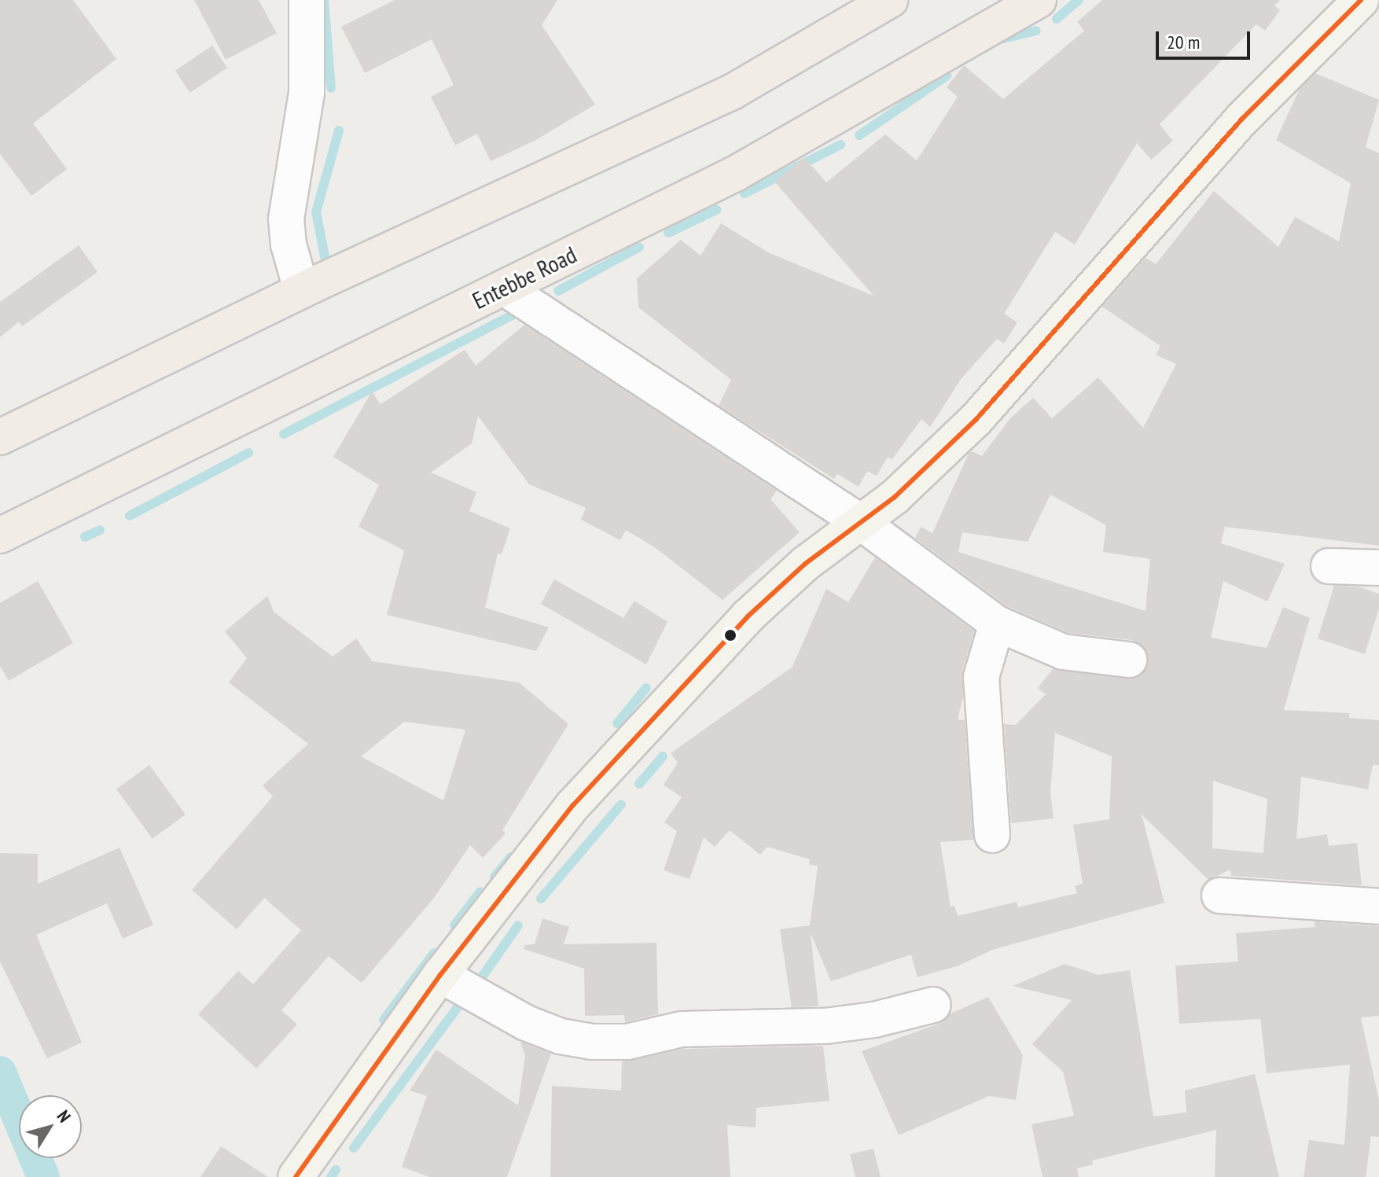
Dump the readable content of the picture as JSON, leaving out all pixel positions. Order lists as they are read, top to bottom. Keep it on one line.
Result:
{"streets":{"main road":["Entebbe Road"]},"scale_bar":"20 m","north":"top right"}
